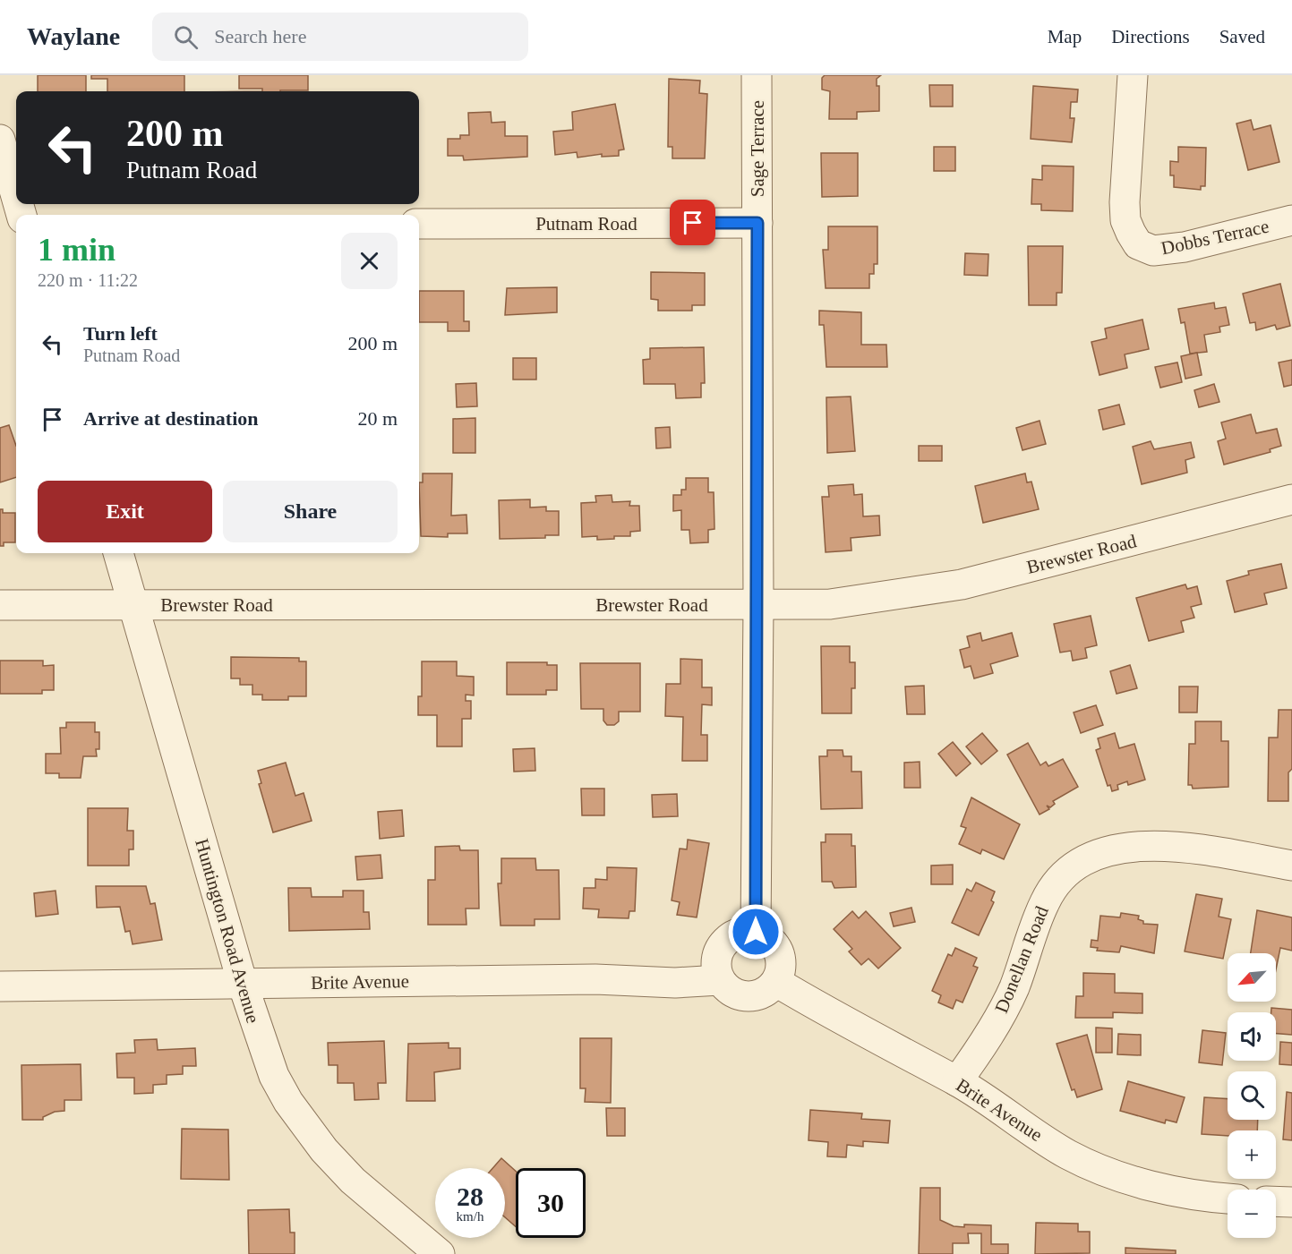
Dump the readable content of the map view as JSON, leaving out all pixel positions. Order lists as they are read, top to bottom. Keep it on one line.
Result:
{"streets":{"street":["Sage Terrace","Putnam Road","Dobbs Terrace","Brewster Road","Huntington Road Avenue","Donellan Road","Brite Avenue"]},"crossings":[["Sage Terrace","Putnam Road"],["Sage Terrace","Brewster Road"],["Sage Terrace","Brite Avenue"],["Brewster Road","Huntington Road Avenue"],["Huntington Road Avenue","Brite Avenue"],["Donellan Road","Brite Avenue"]],"north":"bottom left","page":{"header":"Waylane","search":"Search here","nav":["Map","Directions","Saved"],"turn":["200 m","Putnam Road"],"heading":["1 min","220 m · 11:22"],"list":[{"name":"Turn left","note":"Putnam Road","value":"200 m"},{"name":"Arrive at destination","value":"20 m"}],"buttons":["Exit","Share"],"map_buttons":["+","−"],"speed":"28 km/h","limit":"30"}}
